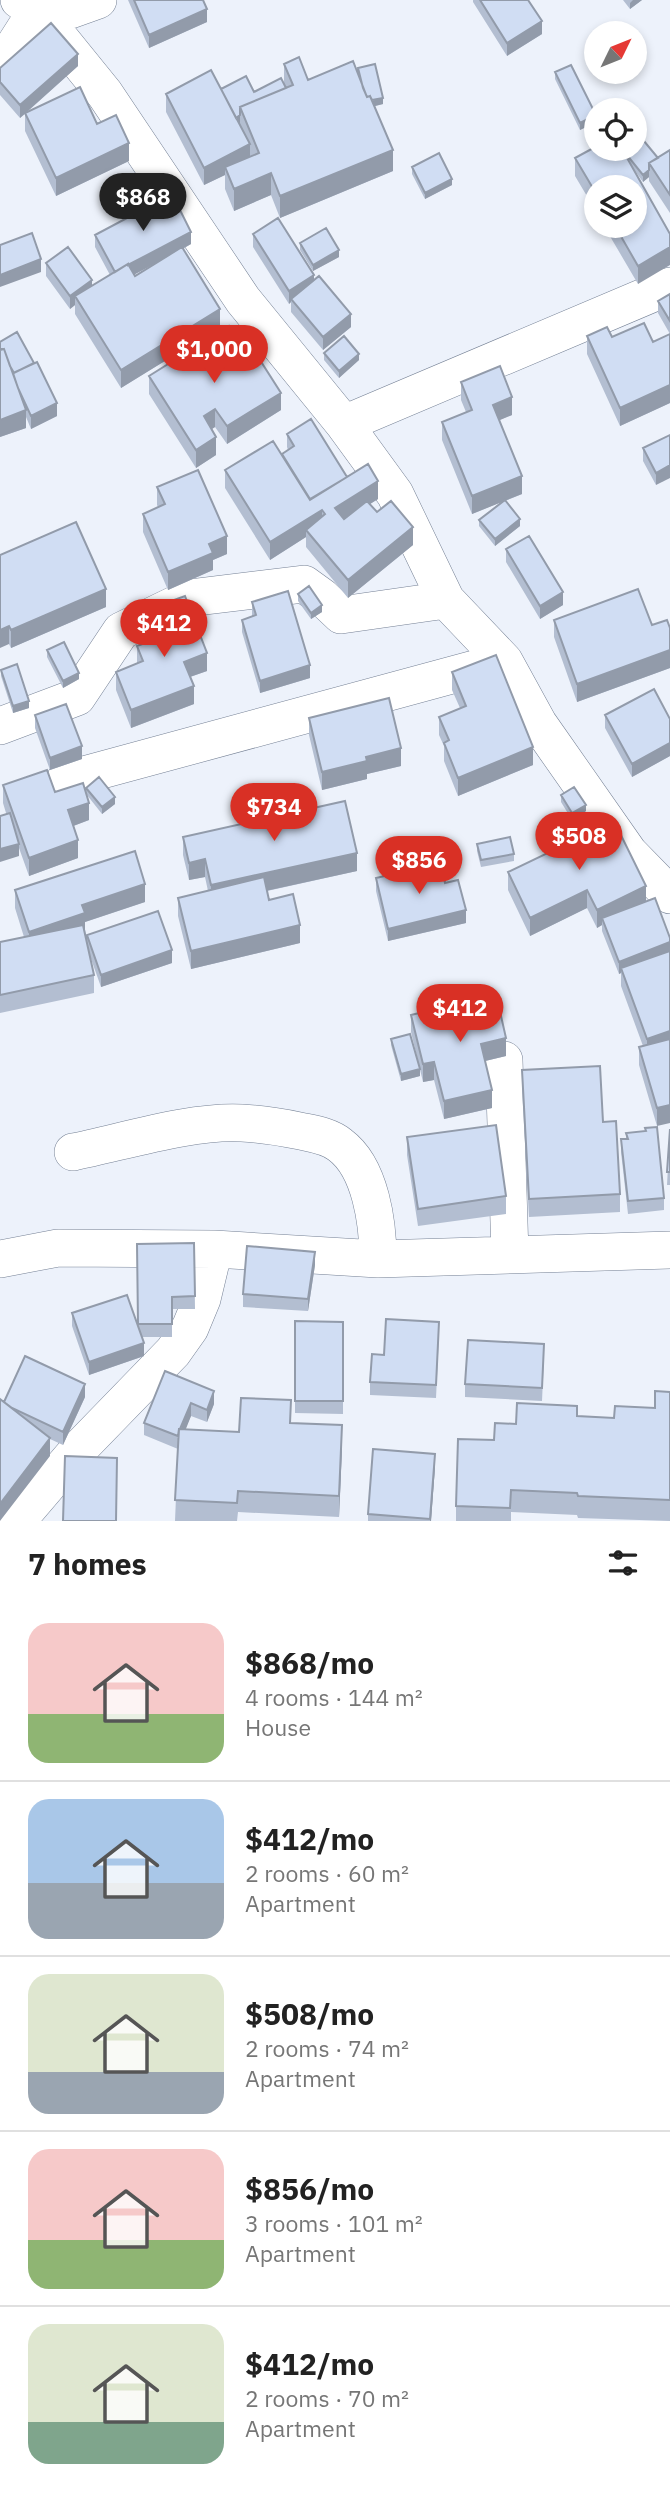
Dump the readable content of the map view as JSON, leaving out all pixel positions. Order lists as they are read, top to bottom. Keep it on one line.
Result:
{"north":"top right","page":{"price":["$868","$1,000","$412","$734","$508","$856","$412"],"heading":"7 homes","list":[{"name":"$868/mo","note":"4 rooms · 144 m² · House"},{"name":"$412/mo","note":"2 rooms · 60 m² · Apartment"},{"name":"$508/mo","note":"2 rooms · 74 m² · Apartment"},{"name":"$856/mo","note":"3 rooms · 101 m² · Apartment"},{"name":"$412/mo","note":"2 rooms · 70 m² · Apartment"}]}}
